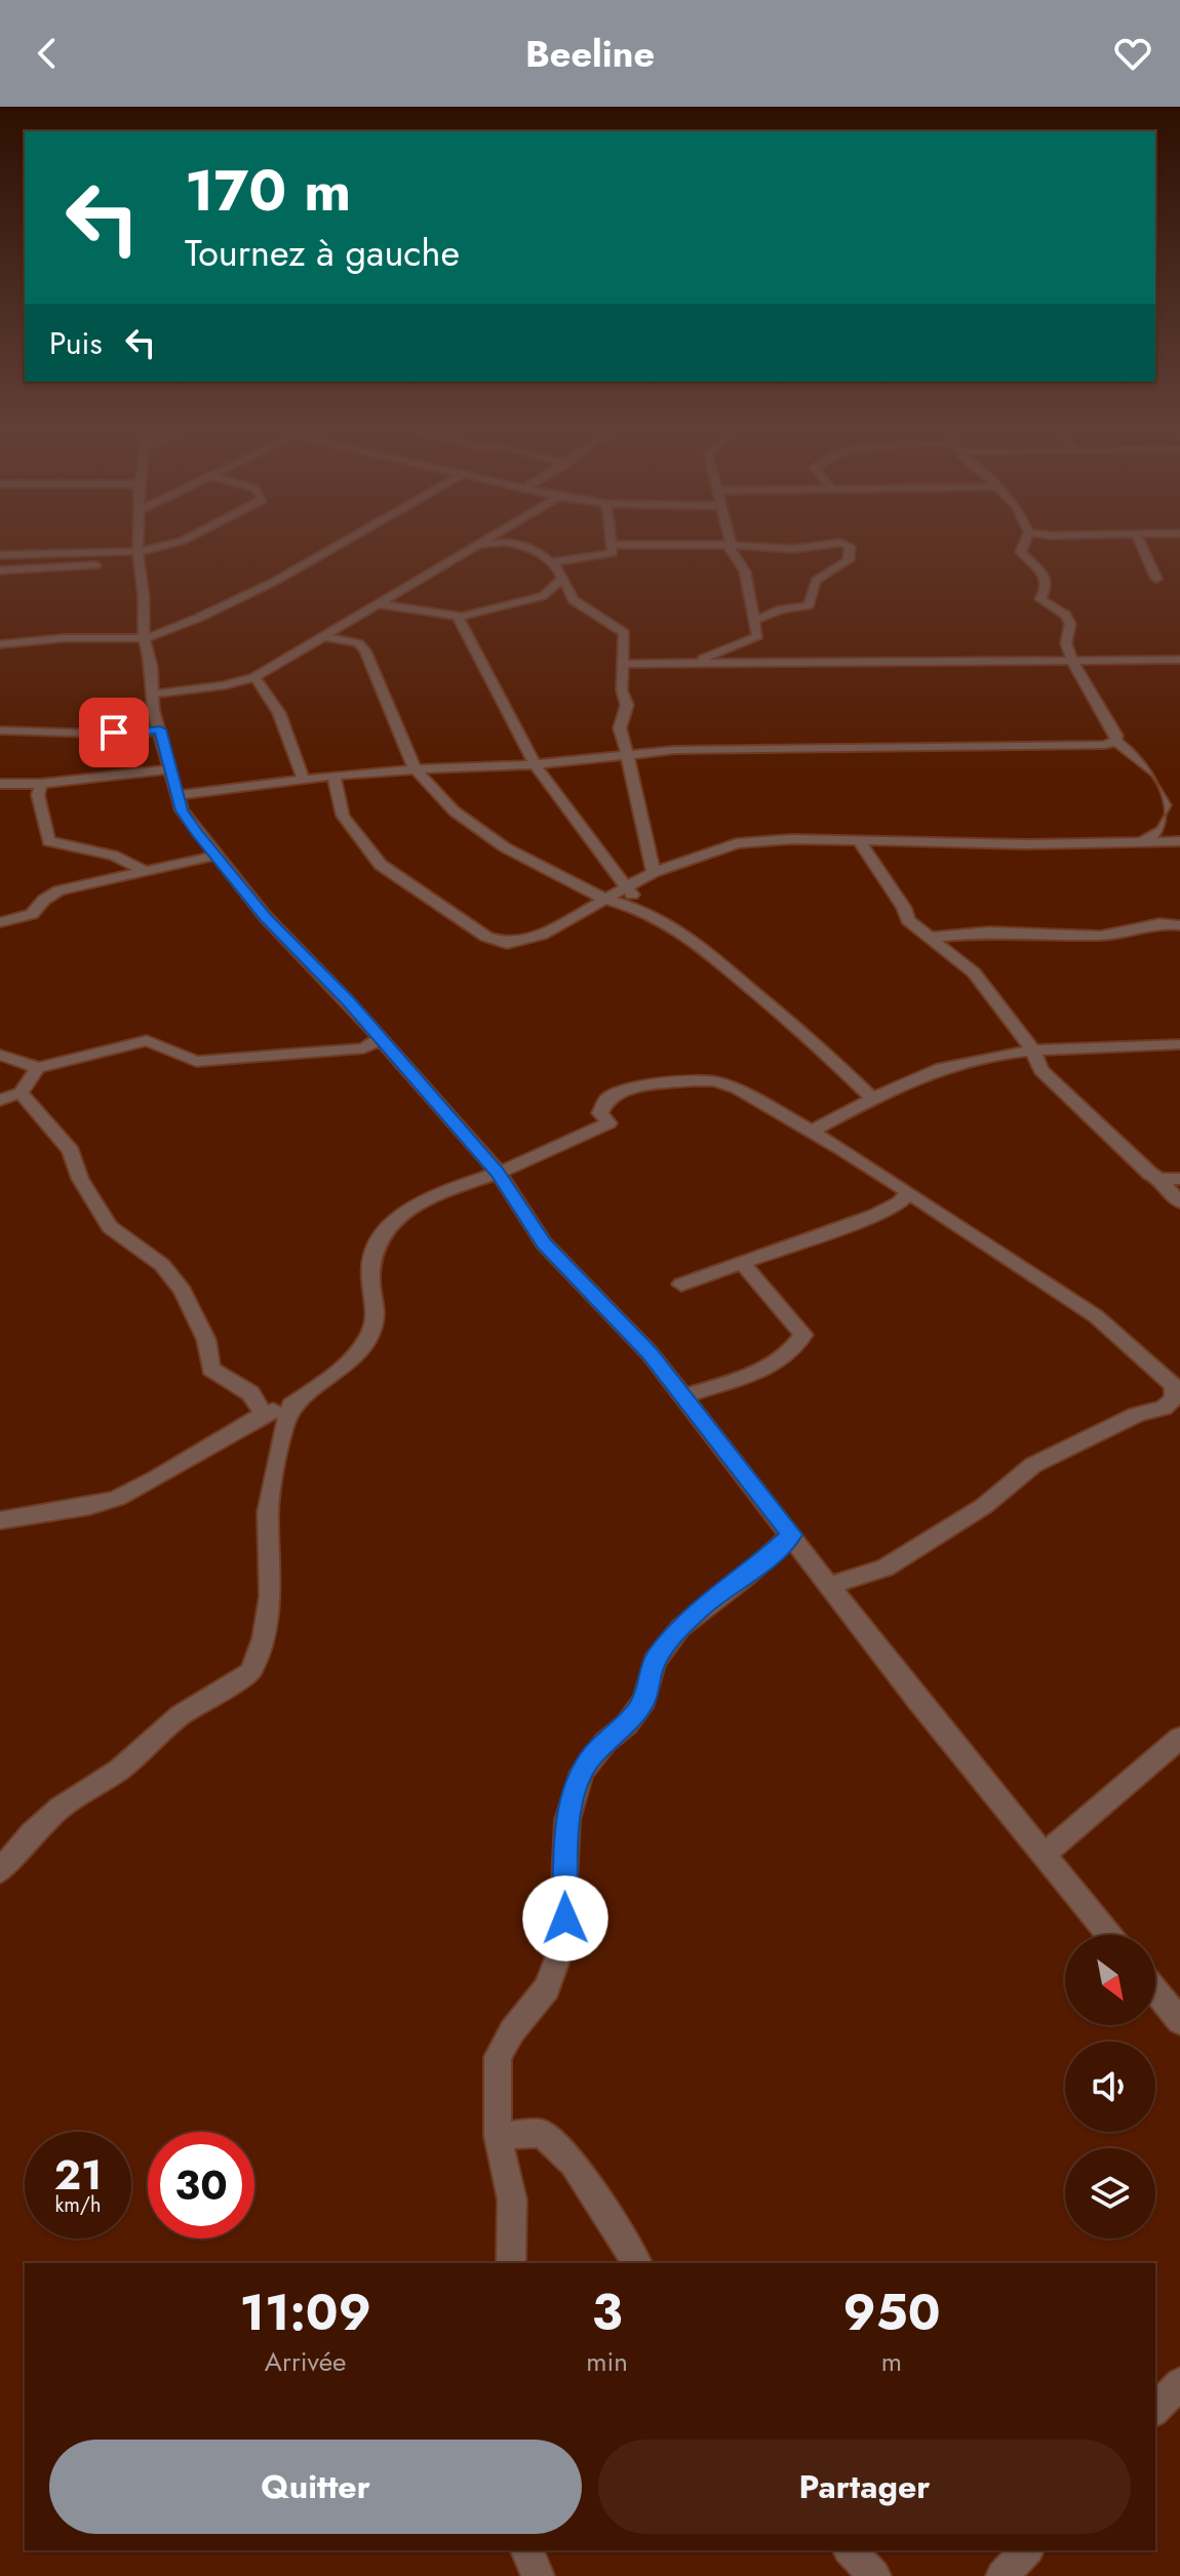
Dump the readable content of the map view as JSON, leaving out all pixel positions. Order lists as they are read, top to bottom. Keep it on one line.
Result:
{"north":"bottom right","page":{"header":"Beeline","turn":["170 m","Tournez à gauche"],"then":"Puis","speed":"21 km/h","limit":"30","eta":["11:09","Arrivée","3","min","950","m"],"buttons":["Quitter","Partager"]}}
